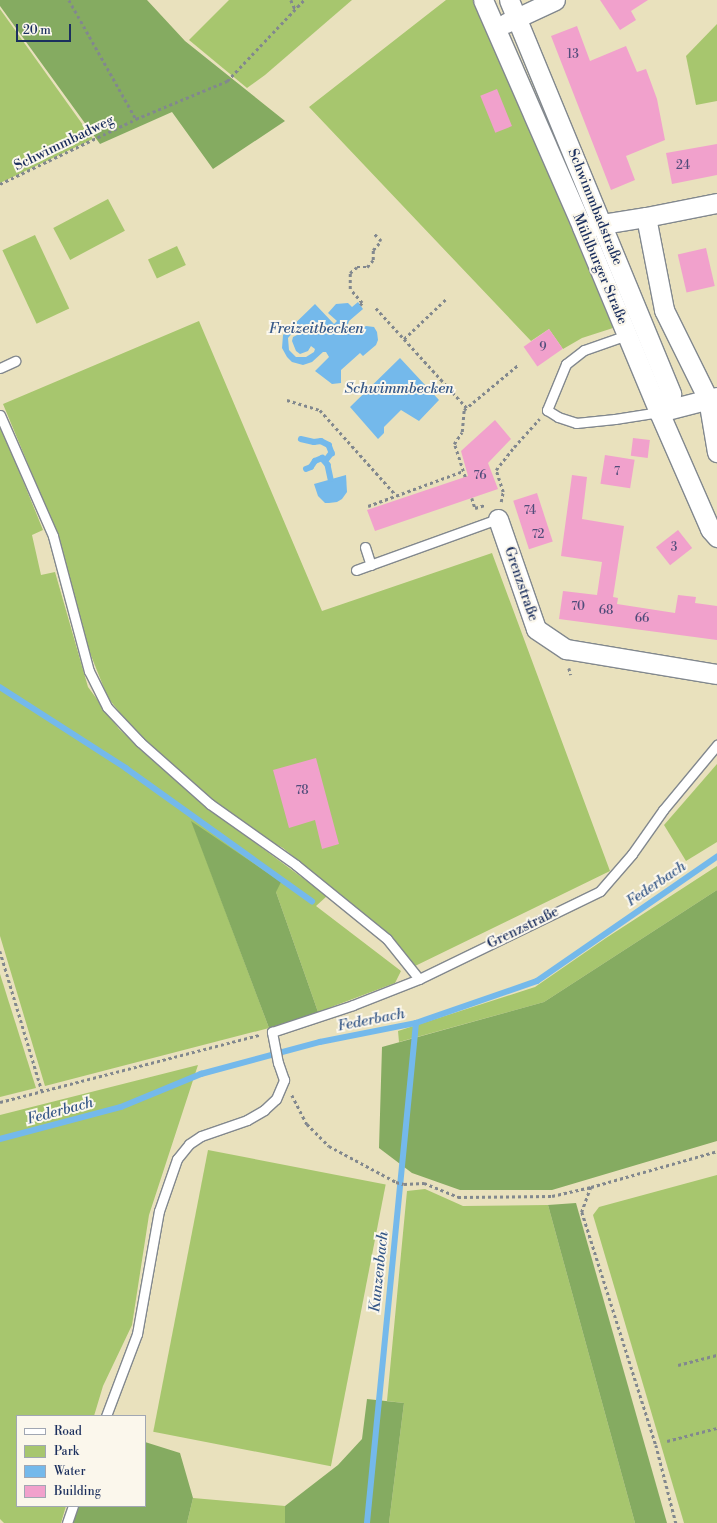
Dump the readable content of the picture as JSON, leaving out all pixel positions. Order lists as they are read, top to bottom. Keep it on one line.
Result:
{"streets":{"street":["Schwimmbadstraße","Mühlburger Straße","Grenzstraße"],"path":["Schwimmbadweg"]},"crossings":[["Schwimmbadstraße","Mühlburger Straße"]],"water":["Freizeitbecken","Schwimmbecken","Federbach","Kunzenbach"],"house_numbers":["13","24","9","7","76","74","72","3","70","68","66","78"],"legend":["Road","Park","Water","Building"],"scale_bar":"20 m"}
